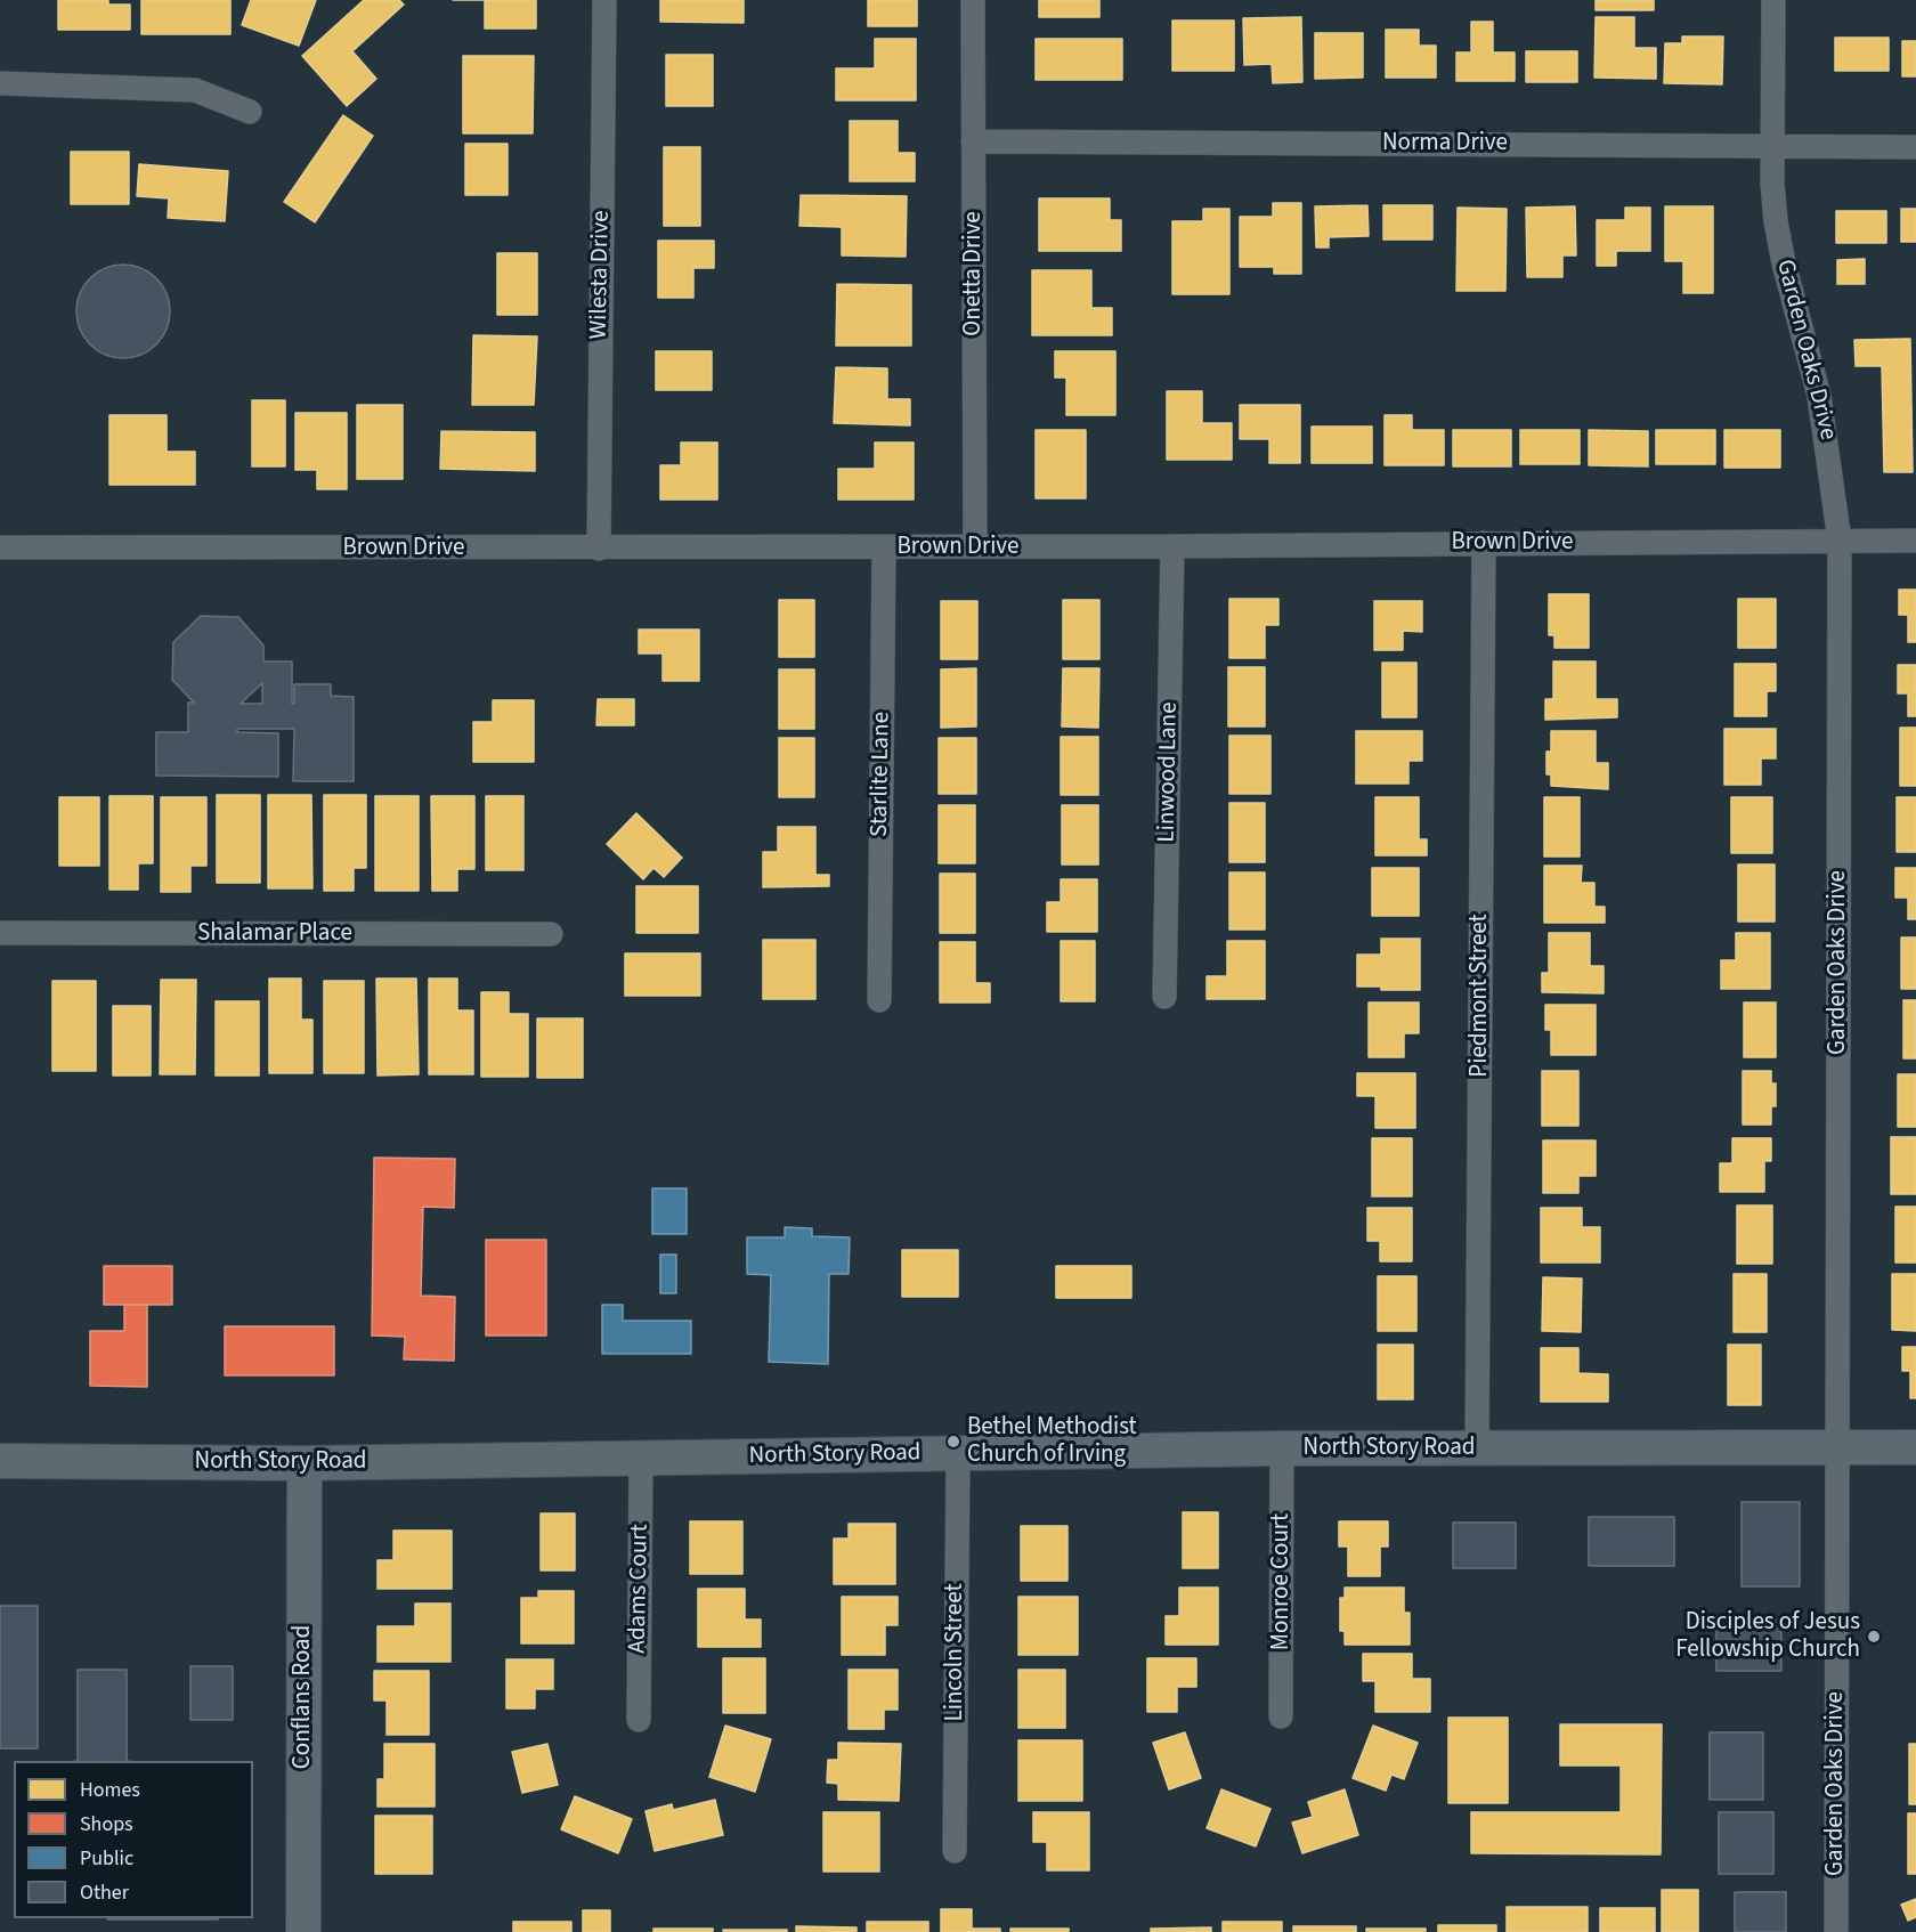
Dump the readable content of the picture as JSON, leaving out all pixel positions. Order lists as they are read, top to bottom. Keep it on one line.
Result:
{"streets":{"main road":["North Story Road","Conflans Road"],"street":["Norma Drive","Onetta Drive","Wilesta Drive","Garden Oaks Drive","Brown Drive","Linwood Lane","Starlite Lane","Shalamar Place","Piedmont Street","Monroe Court","Adams Court","Lincoln Street"]},"crossings":[["Norma Drive","Onetta Drive"],["Norma Drive","Garden Oaks Drive"],["Onetta Drive","Brown Drive"],["Wilesta Drive","Brown Drive"],["Garden Oaks Drive","Brown Drive"],["Garden Oaks Drive","North Story Road"],["Brown Drive","Linwood Lane"],["Brown Drive","Starlite Lane"],["Brown Drive","Piedmont Street"],["Piedmont Street","North Story Road"],["North Story Road","Monroe Court"],["North Story Road","Adams Court"],["North Story Road","Lincoln Street"],["North Story Road","Conflans Road"]],"places":["Bethel Methodist Church of Irving","Disciples of Jesus Fellowship Church"],"legend":["Homes","Shops","Public","Other"]}
